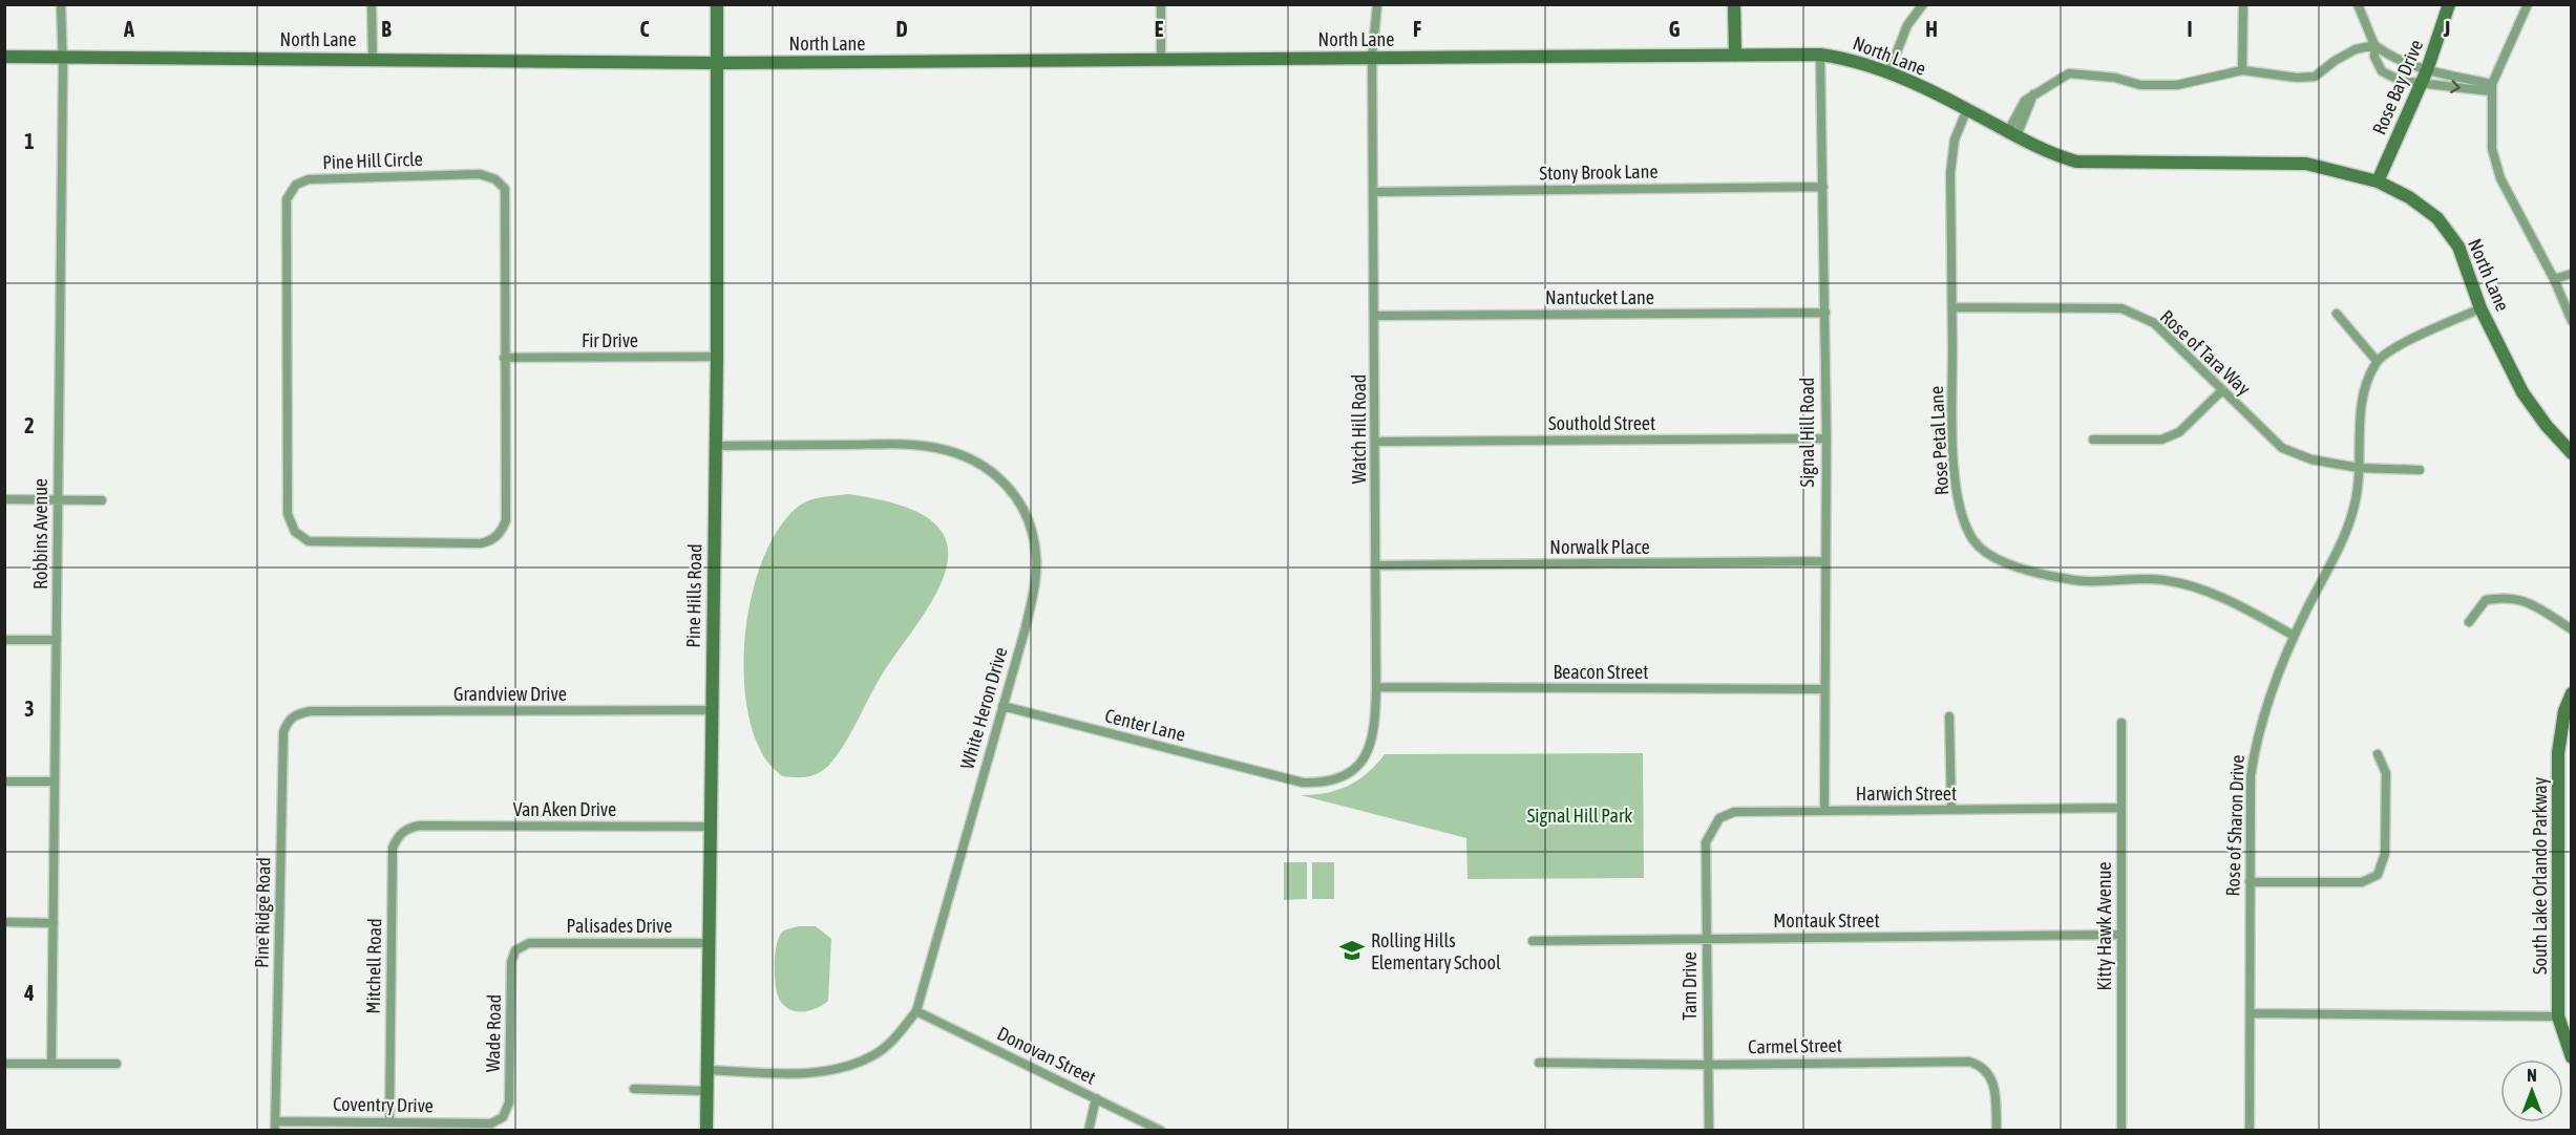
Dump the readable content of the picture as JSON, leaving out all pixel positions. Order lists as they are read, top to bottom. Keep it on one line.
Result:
{"streets":{"street":["North Lane","Rose Bay Drive","Pine Hill Circle","Stony Brook Lane","Nantucket Lane","Fir Drive","Rose of Tara Way","Southold Street","Watch Hill Road","Signal Hill Road","Rose Petal Lane","Robbins Avenue","Norwalk Place","Pine Hills Road","Beacon Street","Grandview Drive","White Heron Drive","Center Lane","Harwich Street","Van Aken Drive","Rose of Sharon Drive","South Lake Orlando Parkway","Pine Ridge Road","Montauk Street","Palisades Drive","Kitty Hawk Avenue","Mitchell Road","Tam Drive","Wade Road","Carmel Street","Donovan Street","Coventry Drive"]},"crossings":[["North Lane","Rose Bay Drive"],["North Lane","Watch Hill Road"],["North Lane","Signal Hill Road"],["North Lane","Rose Petal Lane"],["North Lane","Robbins Avenue"],["North Lane","Pine Hills Road"],["Pine Hill Circle","Fir Drive"],["Stony Brook Lane","Watch Hill Road"],["Stony Brook Lane","Signal Hill Road"],["Nantucket Lane","Watch Hill Road"],["Nantucket Lane","Signal Hill Road"],["Fir Drive","Pine Hills Road"],["Rose of Tara Way","Rose Petal Lane"],["Rose of Tara Way","Rose of Sharon Drive"],["Southold Street","Watch Hill Road"],["Southold Street","Signal Hill Road"],["Watch Hill Road","Norwalk Place"],["Watch Hill Road","Beacon Street"],["Watch Hill Road","Center Lane"],["Signal Hill Road","Norwalk Place"],["Signal Hill Road","Beacon Street"],["Signal Hill Road","Harwich Street"],["Rose Petal Lane","Rose of Sharon Drive"],["Pine Hills Road","Grandview Drive"],["Pine Hills Road","White Heron Drive"],["Pine Hills Road","Van Aken Drive"],["Pine Hills Road","Palisades Drive"],["Grandview Drive","Pine Ridge Road"],["White Heron Drive","Center Lane"],["White Heron Drive","Donovan Street"],["Harwich Street","Kitty Hawk Avenue"],["Harwich Street","Tam Drive"],["Van Aken Drive","Mitchell Road"],["Pine Ridge Road","Coventry Drive"],["Montauk Street","Kitty Hawk Avenue"],["Montauk Street","Tam Drive"],["Palisades Drive","Wade Road"],["Mitchell Road","Coventry Drive"],["Tam Drive","Carmel Street"],["Wade Road","Coventry Drive"]],"parks":["Signal Hill Park"],"places":{"school or university":["Rolling Hills Elementary School"]},"north":"top","grid":{"columns":["A","B","C","D","E","F","G","H","I","J"],"rows":["1","2","3","4"]}}
